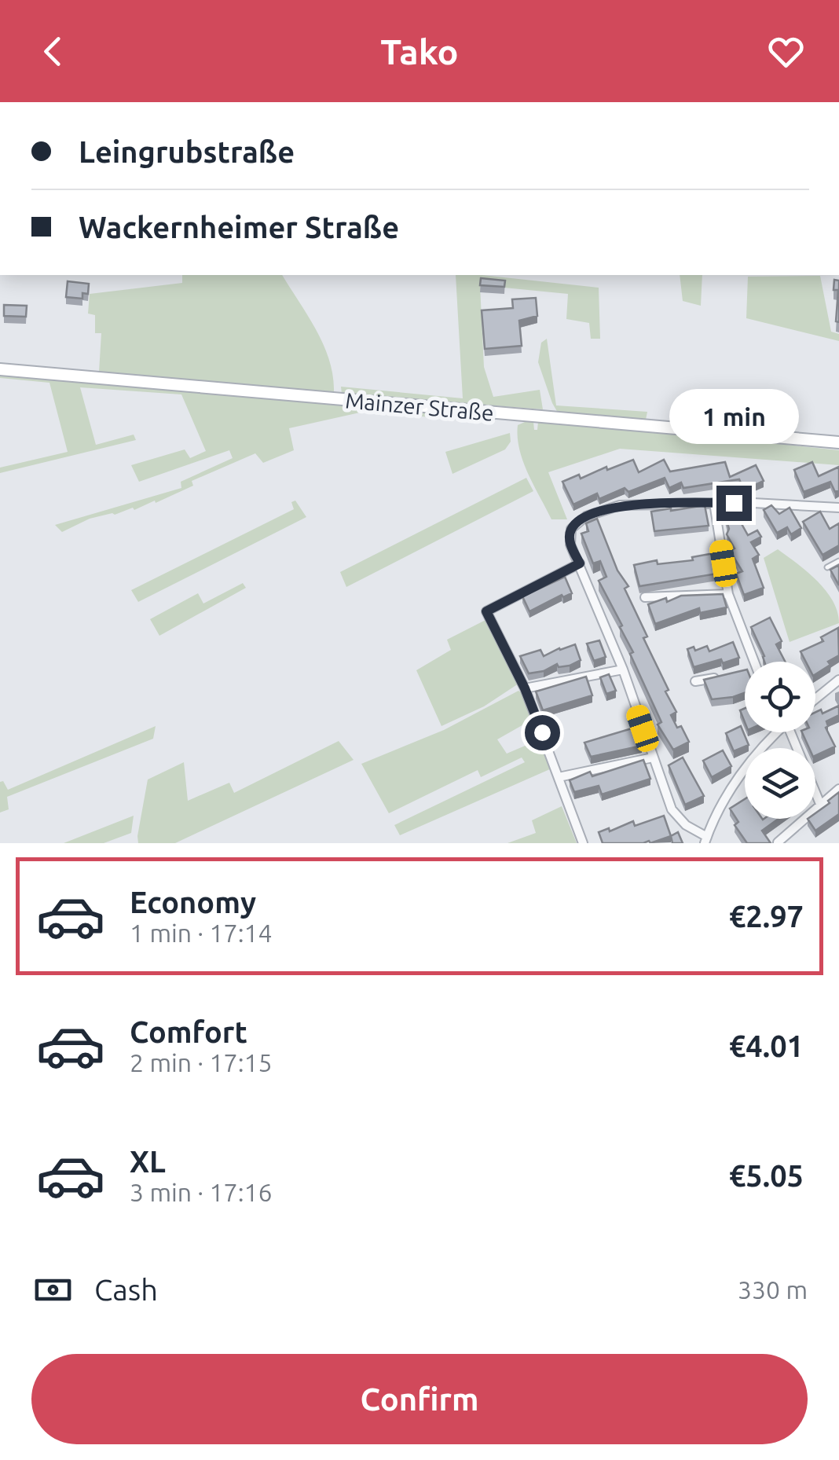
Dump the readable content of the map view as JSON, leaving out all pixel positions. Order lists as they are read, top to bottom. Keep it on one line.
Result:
{"streets":{"main road":["Mainzer Straße"]},"page":{"header":"Tako","banner":["Leingrubstraße","Wackernheimer Straße"],"bubble":"1 min","list":[{"name":"Economy","note":"1 min · 17:14","value":"€2.97"},{"name":"Comfort","note":"2 min · 17:15","value":"€4.01"},{"name":"XL","note":"3 min · 17:16","value":"€5.05"}],"pay":["Cash","330 m"],"buttons":"Confirm"}}
